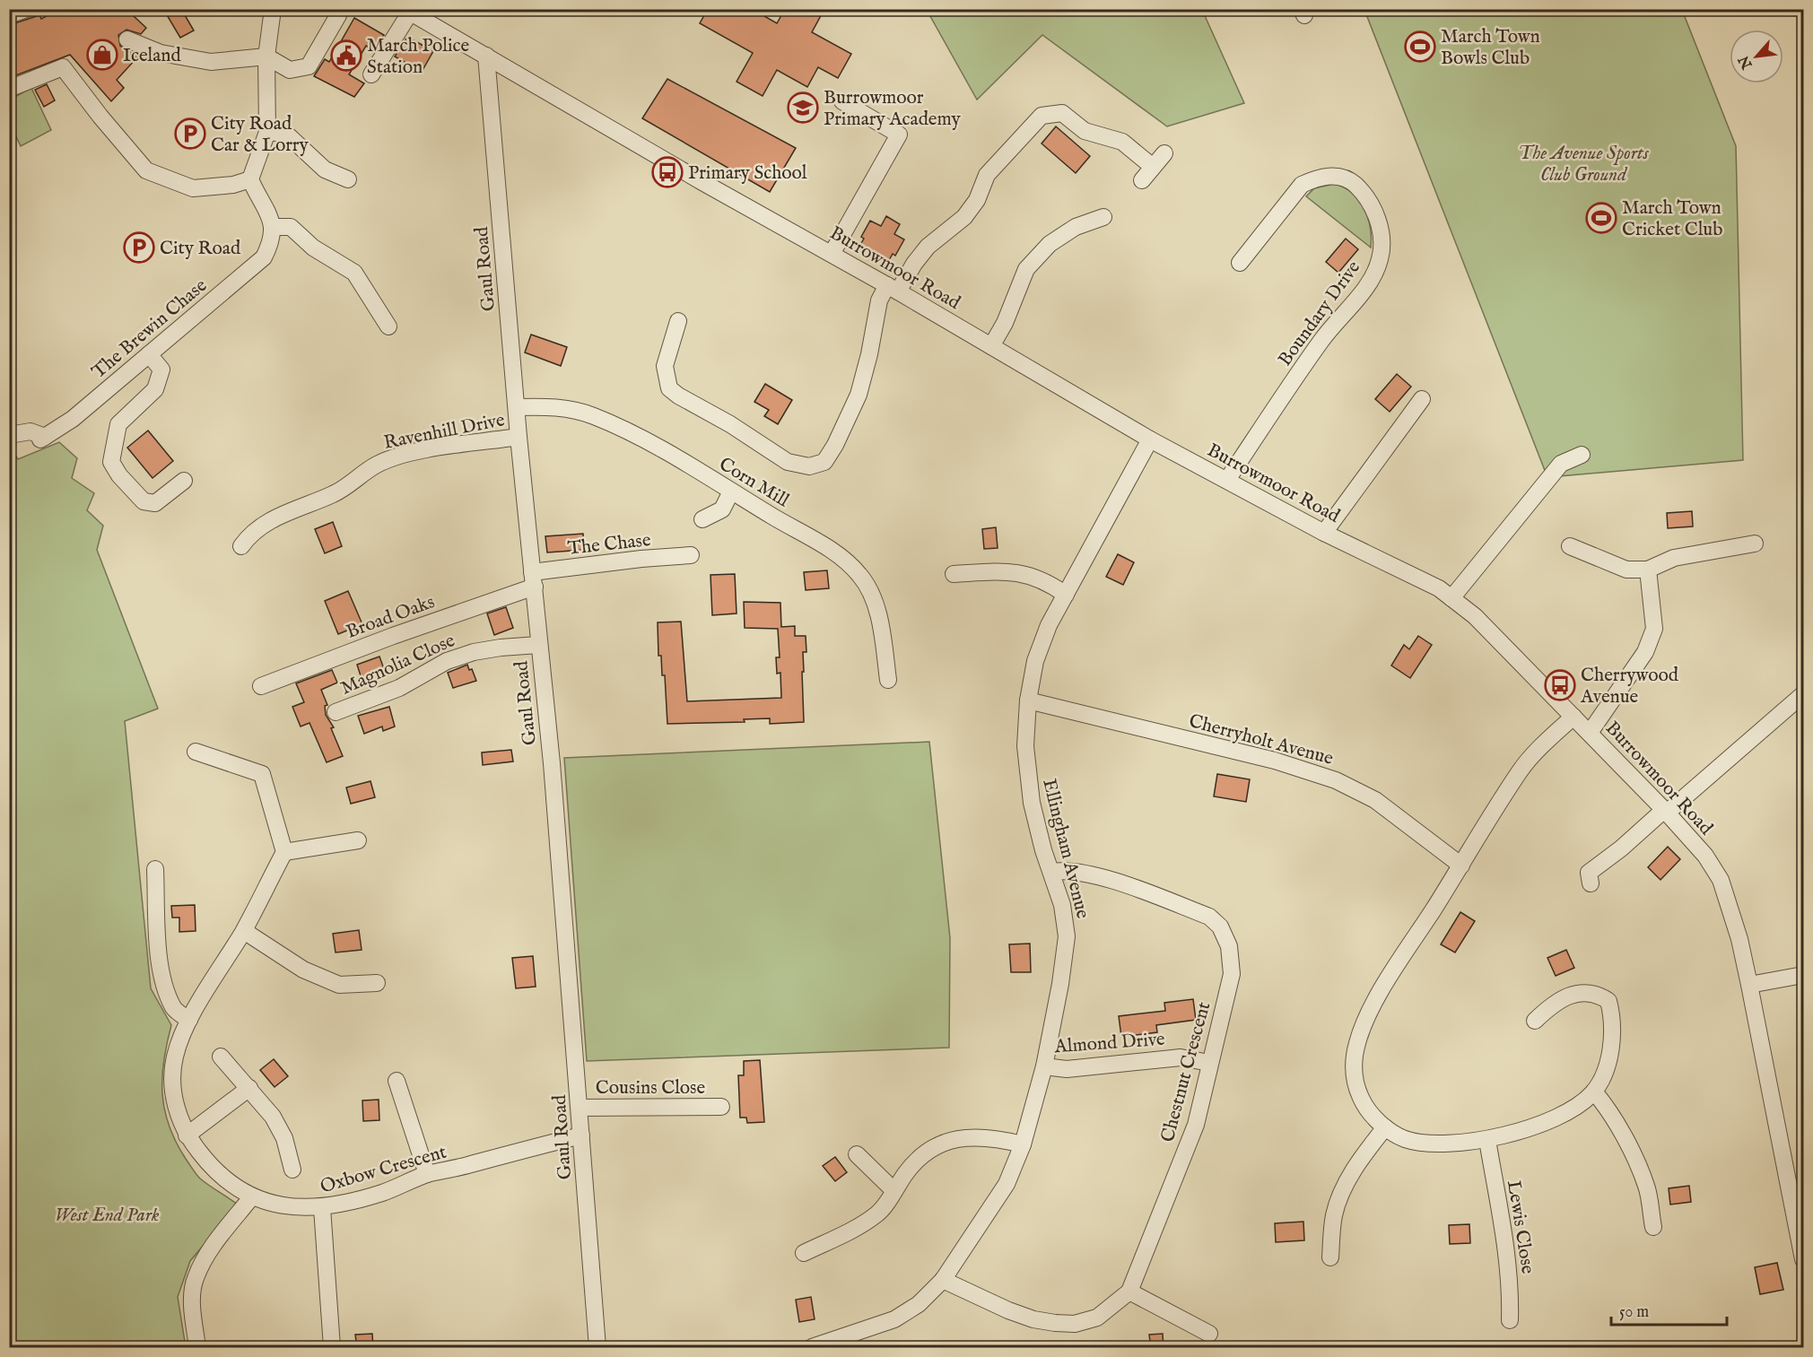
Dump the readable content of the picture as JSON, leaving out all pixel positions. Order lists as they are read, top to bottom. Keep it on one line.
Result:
{"streets":{"street":["Burrowmoor Road","Gaul Road","Boundary Drive","The Brewin Chase","Ravenhill Drive","Corn Mill","The Chase","Broad Oaks","Magnolia Close","Cherryholt Avenue","Ellingham Avenue","Almond Drive","Chestnut Crescent","Cousins Close","Oxbow Crescent","Lewis Close"]},"crossings":[["Burrowmoor Road","Gaul Road"],["Burrowmoor Road","Boundary Drive"],["Burrowmoor Road","Ellingham Avenue"],["Gaul Road","Ravenhill Drive"],["Gaul Road","Corn Mill"],["Gaul Road","The Chase"],["Gaul Road","Broad Oaks"],["Gaul Road","Magnolia Close"],["Gaul Road","Cousins Close"],["Gaul Road","Oxbow Crescent"],["The Chase","Broad Oaks"],["Cherryholt Avenue","Ellingham Avenue"],["Ellingham Avenue","Almond Drive"],["Ellingham Avenue","Chestnut Crescent"],["Almond Drive","Chestnut Crescent"]],"parks":["The Avenue Sports Club Ground","West End Park"],"places":{"sports":["March Town Bowls Club","March Town Cricket Club"],"shop":["Iceland"],"public building":["March Police Station"],"school or university":["Burrowmoor Primary Academy"],"parking":["City Road Car & Lorry","City Road"],"bus stop":["Primary School","Cherrywood Avenue"]},"scale_bar":"50 m","north":"bottom left"}
